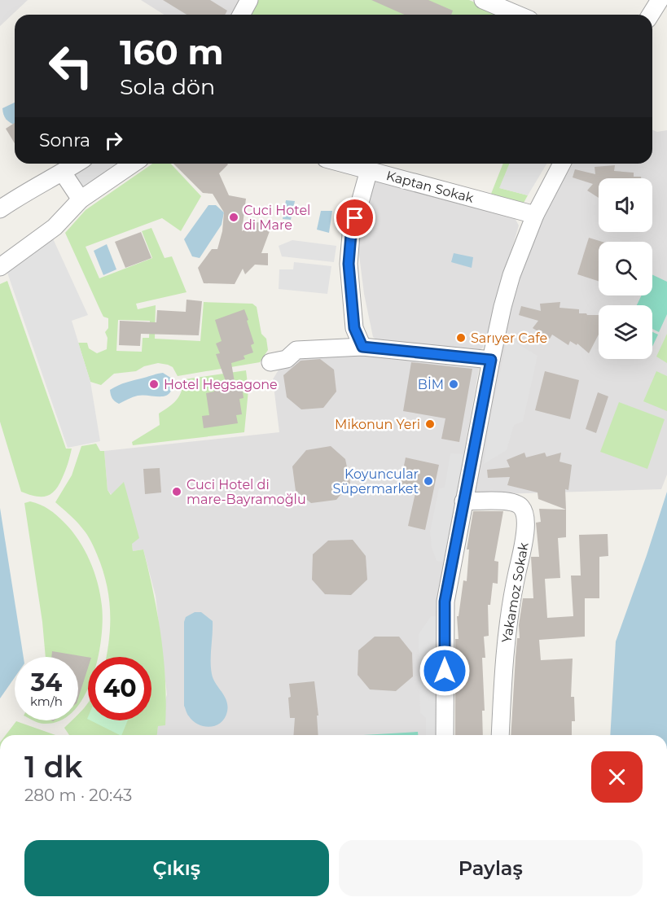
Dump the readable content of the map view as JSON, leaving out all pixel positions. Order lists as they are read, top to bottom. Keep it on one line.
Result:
{"streets":{"street":["Kaptan Sokak","Yakamoz Sokak"]},"places":["Cuci Hotel di Mare","Sarıyer Cafe","Hotel Hegsagone","BİM","Mikonun Yeri","Koyuncular Süpermarket","Cuci Hotel di mare-Bayramoğlu"],"page":{"turn":["160 m","Sola dön"],"then":"Sonra","speed":"34 km/h","limit":"40","heading":["1 dk","280 m · 20:43"],"buttons":["Çıkış","Paylaş"]}}
